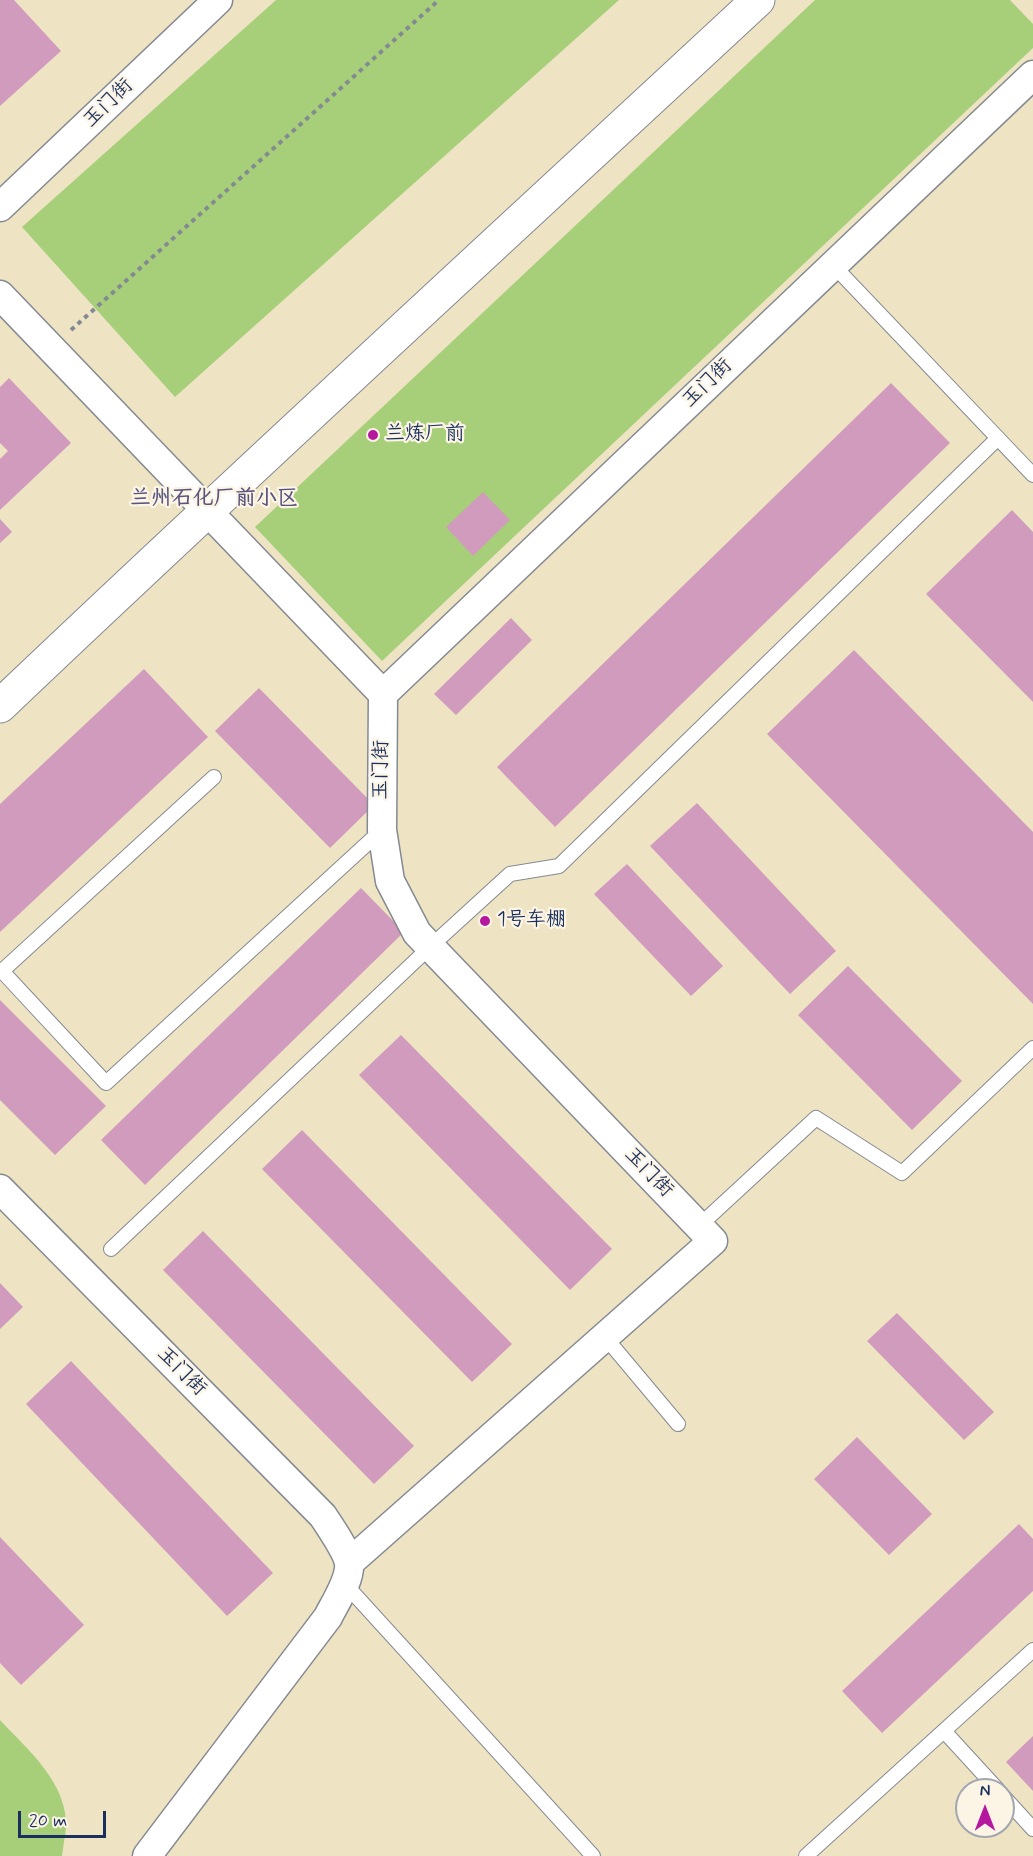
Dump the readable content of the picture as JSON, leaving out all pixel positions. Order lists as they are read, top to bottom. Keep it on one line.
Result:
{"streets":{"street":["玉门街"]},"districts":["兰州石化厂前小区"],"places":["兰炼厂前","1号车棚"],"scale_bar":"20 m","north":"top"}
